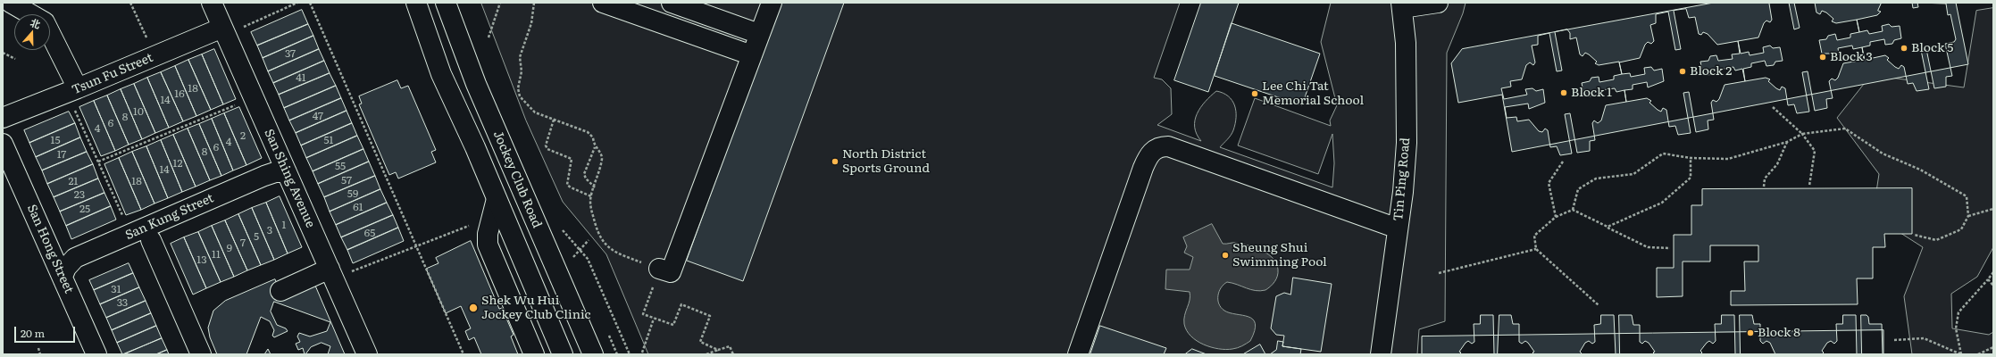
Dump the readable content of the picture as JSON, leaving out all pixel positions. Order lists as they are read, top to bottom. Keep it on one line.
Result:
{"streets":{"street":["Tsun Fu Street","San Shing Avenue","Jockey Club Road","Tin Ping Road","San Kung Street","San Hong Street"]},"crossings":[["Tsun Fu Street","San Shing Avenue"],["San Shing Avenue","San Kung Street"],["San Kung Street","San Hong Street"]],"places":["Block 5","Block 3","Block 2","Block 1","Lee Chi Tat Memorial School","North District Sports Ground","Sheung Shui Swimming Pool","Shek Wu Hui Jockey Club Clinic","Block 8"],"house_numbers":["37","41","18","16","14","10","47","8","6","4","2","15","51","4","6","8","17","12","55","14","57","21","18","59","23","61","25","1","3","65","5","7","9","11","13","31","33"],"scale_bar":"20 m","north":"top"}
